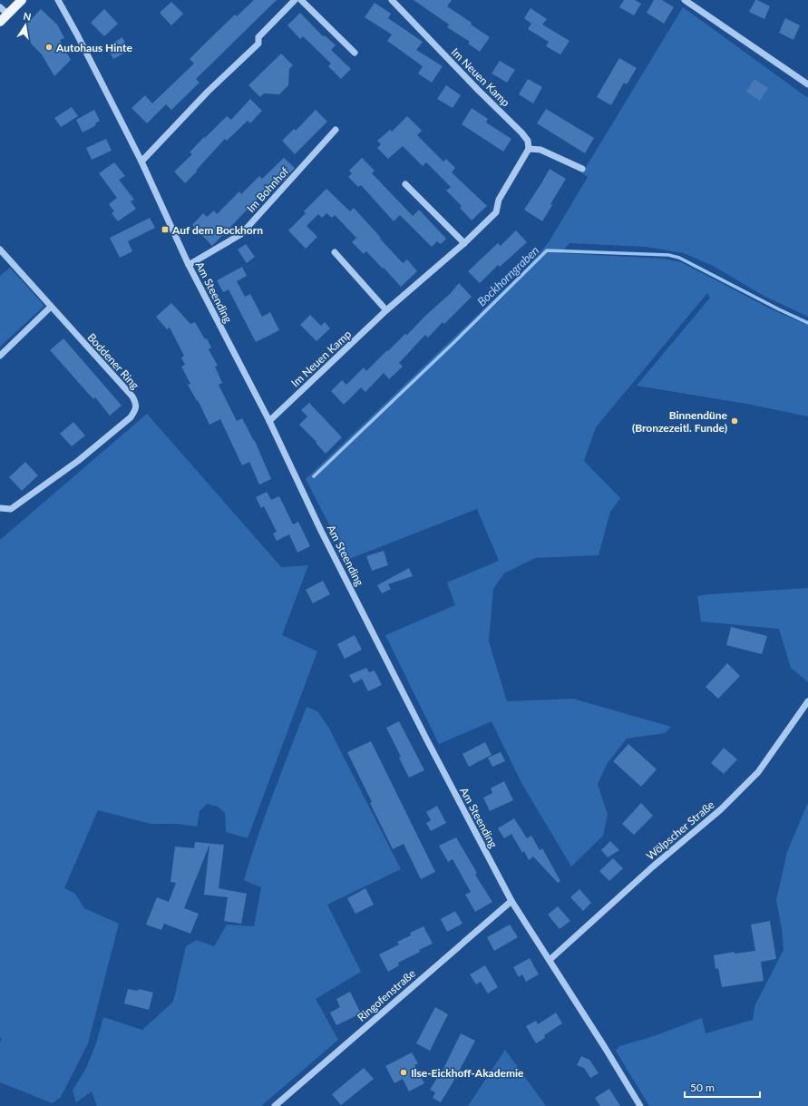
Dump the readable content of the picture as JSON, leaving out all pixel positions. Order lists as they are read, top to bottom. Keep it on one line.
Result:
{"streets":{"street":["Im Neuen Kamp","Im Bohnhof","Am Steending","Boddener Ring","Wölpscher Straße","Ringofenstraße"]},"crossings":[["Im Neuen Kamp","Am Steending"],["Im Bohnhof","Am Steending"],["Am Steending","Wölpscher Straße"],["Am Steending","Ringofenstraße"]],"water":["Bockhorngraben"],"places":{"other":["Autohaus Hinte","Binnendüne (Bronzezeitl. Funde)","Ilse-Eickhoff-Akademie"],"transit":["Auf dem Bockhorn"]},"scale_bar":"50 m","north":"top"}
